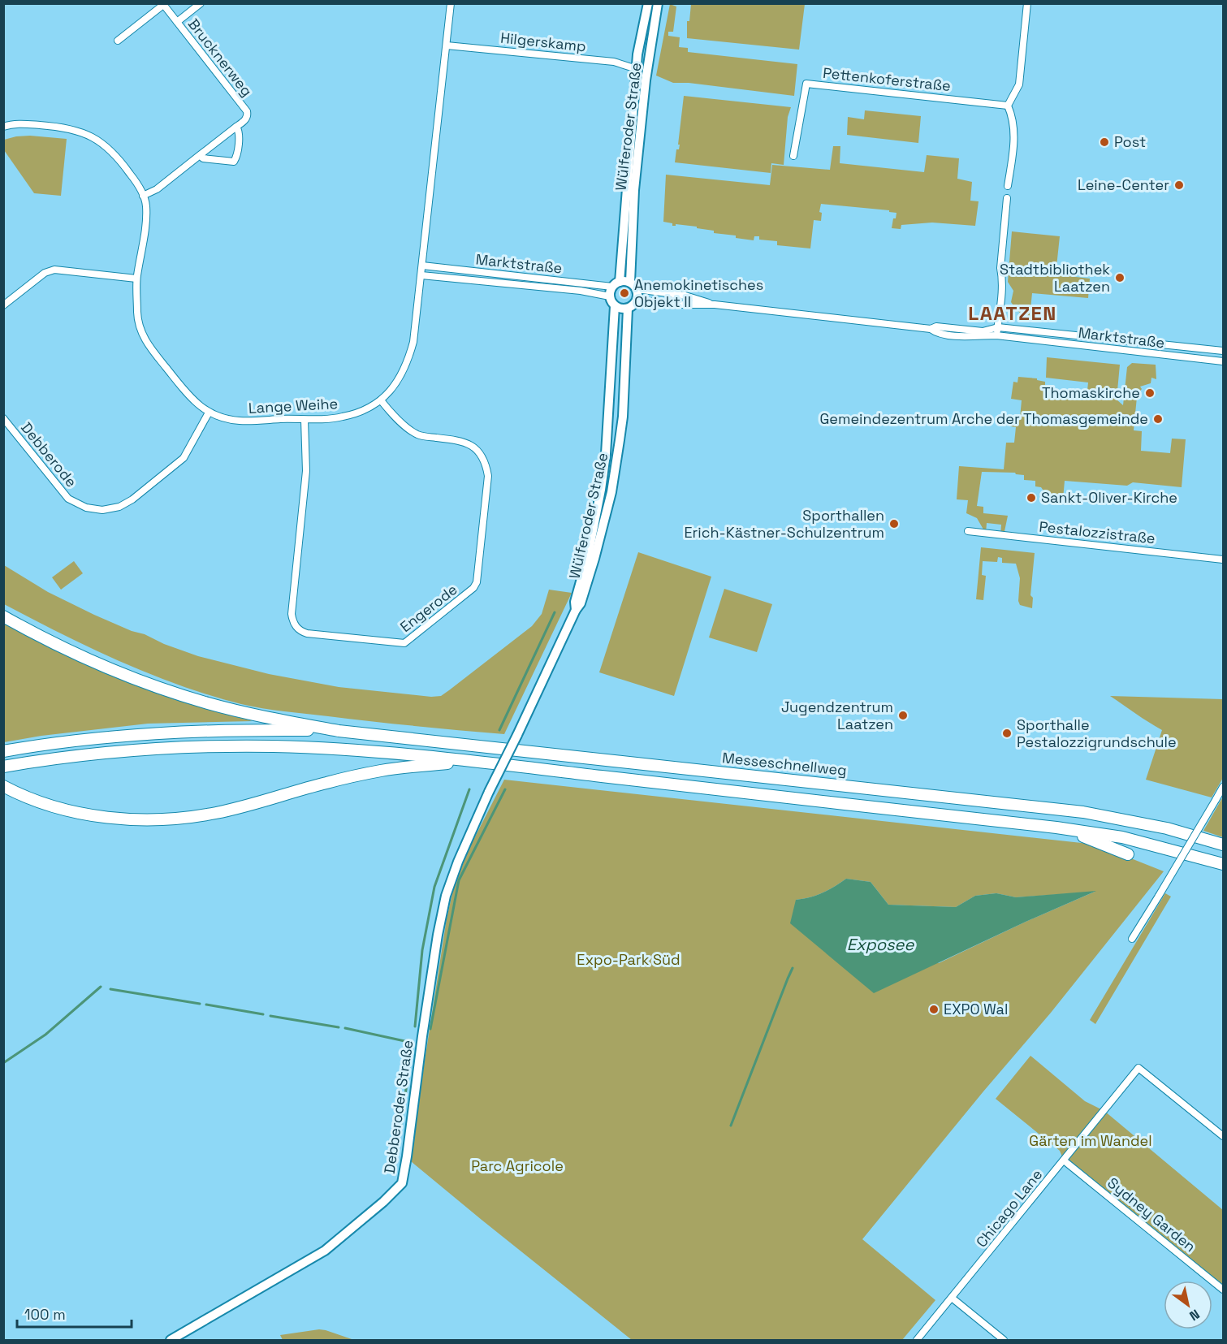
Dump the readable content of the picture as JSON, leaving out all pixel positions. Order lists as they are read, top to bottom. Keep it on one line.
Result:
{"streets":{"highway":["Messeschnellweg"],"street":["Hilgerskamp","Brucknerweg","Pettenkoferstraße","Wülferoder Straße","Marktstraße","Lange Weihe","Debberode","Pestalozzistraße","Engerode","Debberoder Straße","Chicago Lane","Sydney Garden"]},"crossings":[["Hilgerskamp","Wülferoder Straße"],["Hilgerskamp","Lange Weihe"],["Brucknerweg","Lange Weihe"],["Wülferoder Straße","Marktstraße"],["Wülferoder Straße","Debberoder Straße"],["Marktstraße","Lange Weihe"],["Lange Weihe","Debberode"],["Lange Weihe","Engerode"],["Chicago Lane","Sydney Garden"]],"districts":["LAATZEN"],"water":["Exposee"],"parks":["Expo-Park Süd","Gärten im Wandel","Parc Agricole"],"places":["Post","Leine-Center","Stadtbibliothek Laatzen","Anemokinetisches Objekt II","Thomaskirche","Gemeindezentrum Arche der Thomasgemeinde","Sankt-Oliver-Kirche","Sporthallen Erich-Kästner-Schulzentrum","Jugendzentrum Laatzen","Sporthalle Pestalozzigrundschule","EXPO Wal"],"scale_bar":"100 m","north":"bottom right"}
